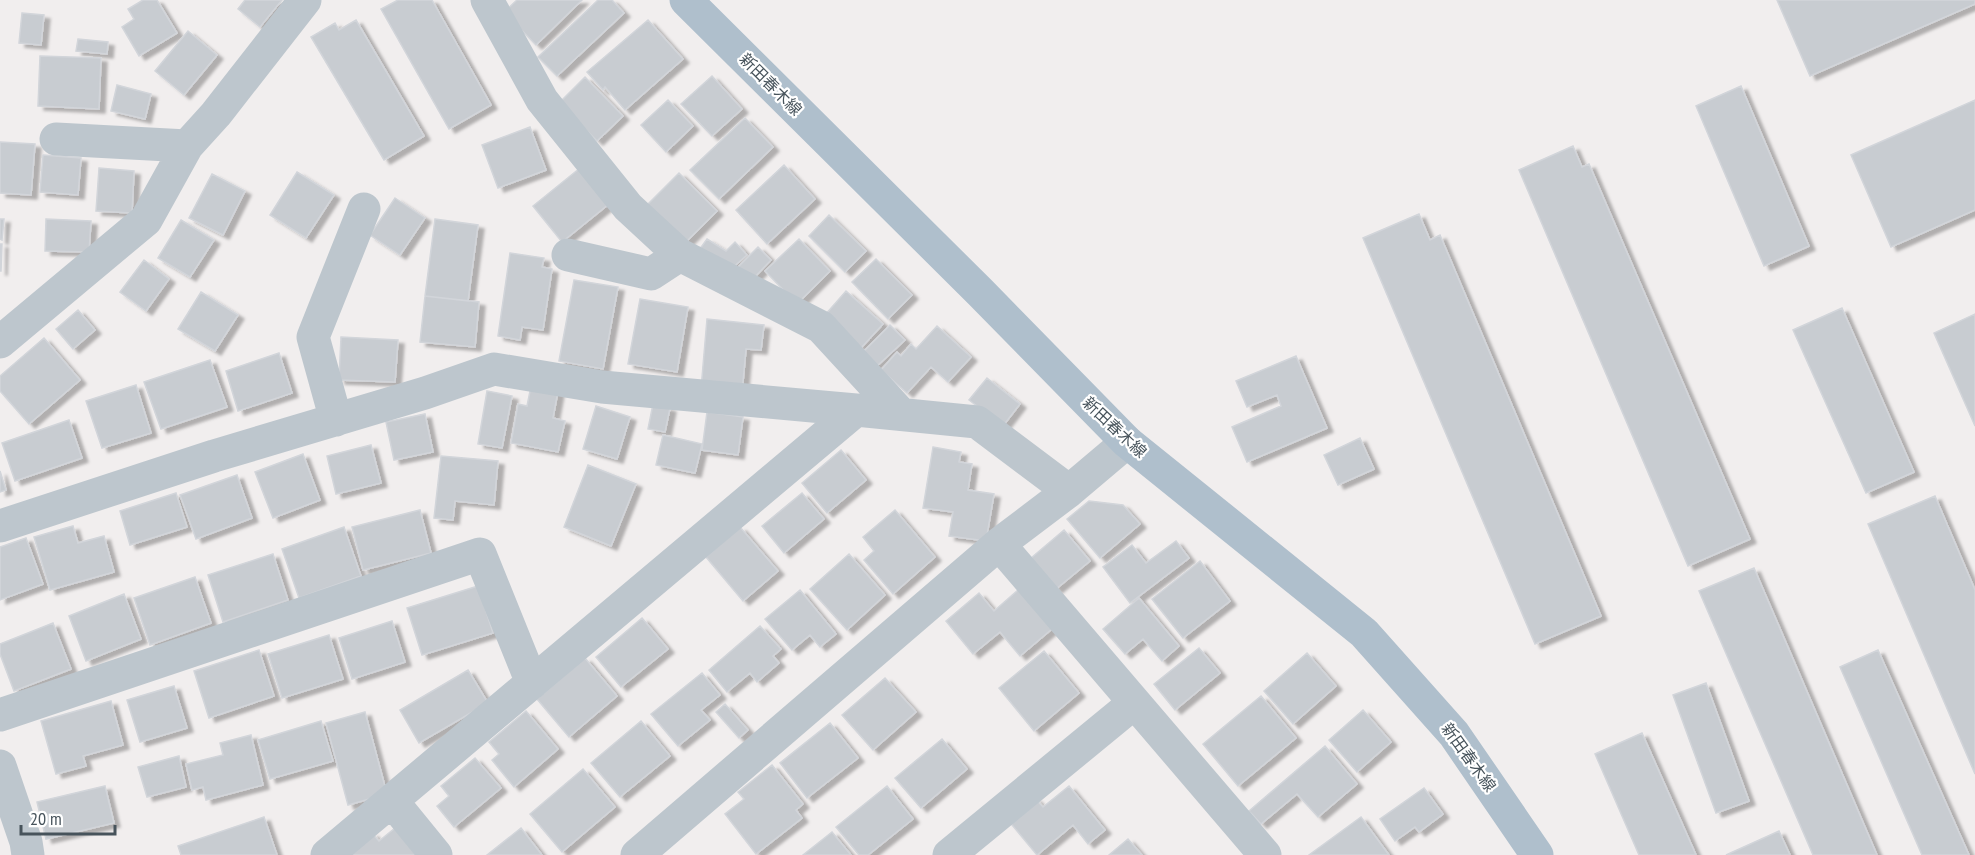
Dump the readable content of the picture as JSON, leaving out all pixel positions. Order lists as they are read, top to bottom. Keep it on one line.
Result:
{"streets":{"main road":["新田春木線"]},"scale_bar":"20 m"}
